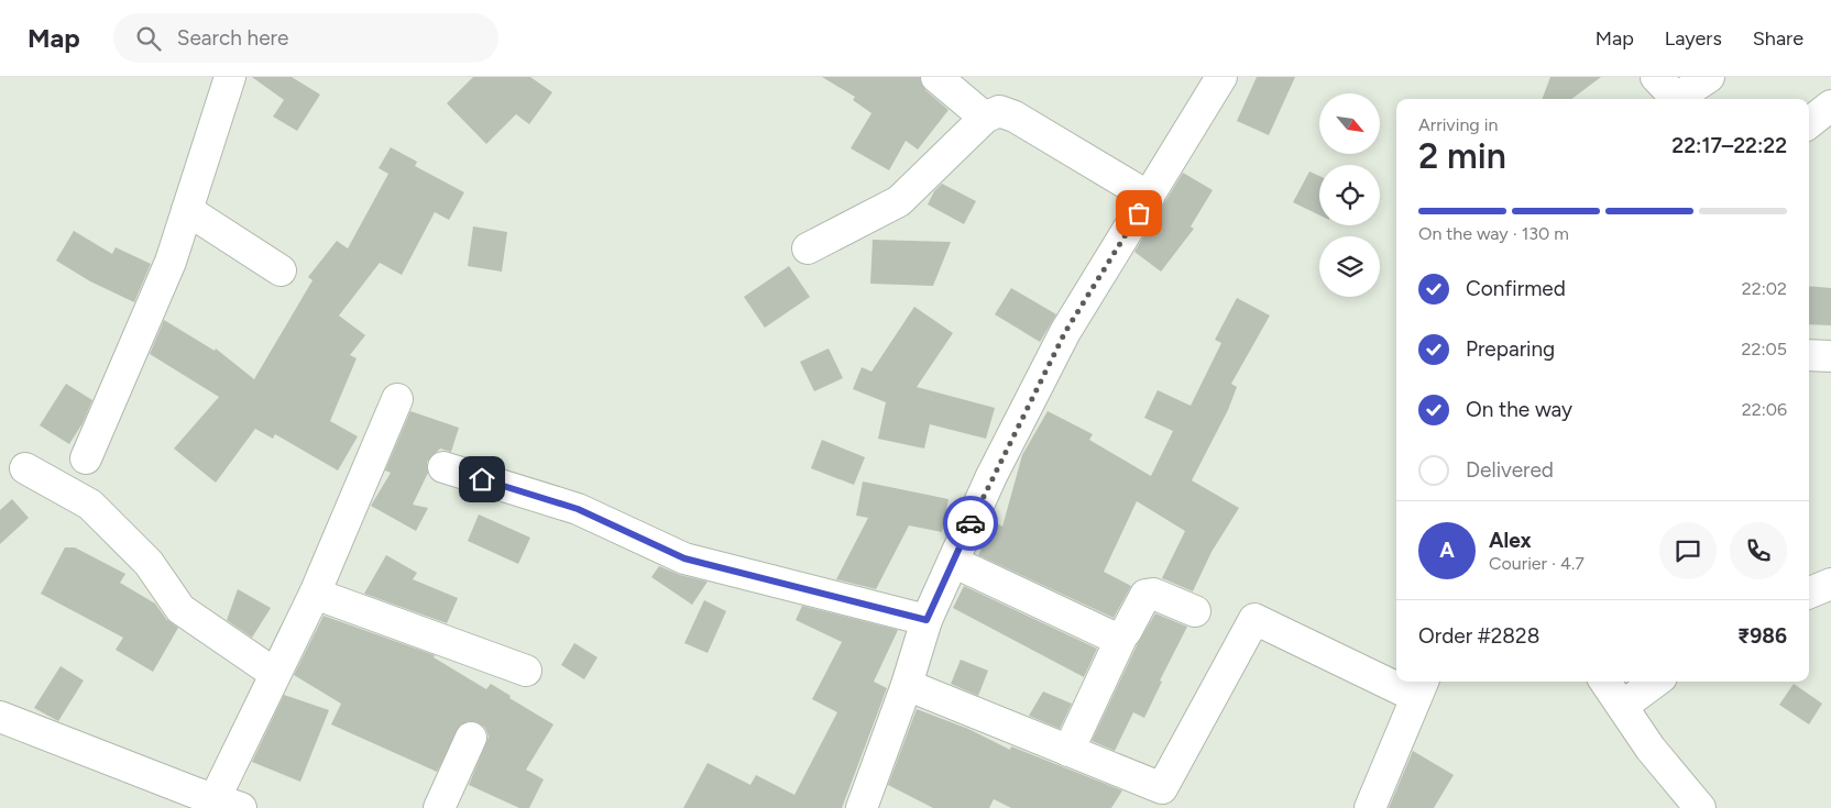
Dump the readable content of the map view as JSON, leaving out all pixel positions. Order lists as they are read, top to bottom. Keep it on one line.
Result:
{"north":"bottom right","page":{"header":"Map","search":"Search here","nav":["Map","Layers","Share"],"heading":["2 min","Arriving in","22:17–22:22"],"panel":["Alex","Courier · 4.7","Order #2828","₹986"],"bar":"On the way · 130 m","list":[["Confirmed","22:02"],["Preparing","22:05"],["On the way","22:06"],"Delivered"],"round":"A"}}
